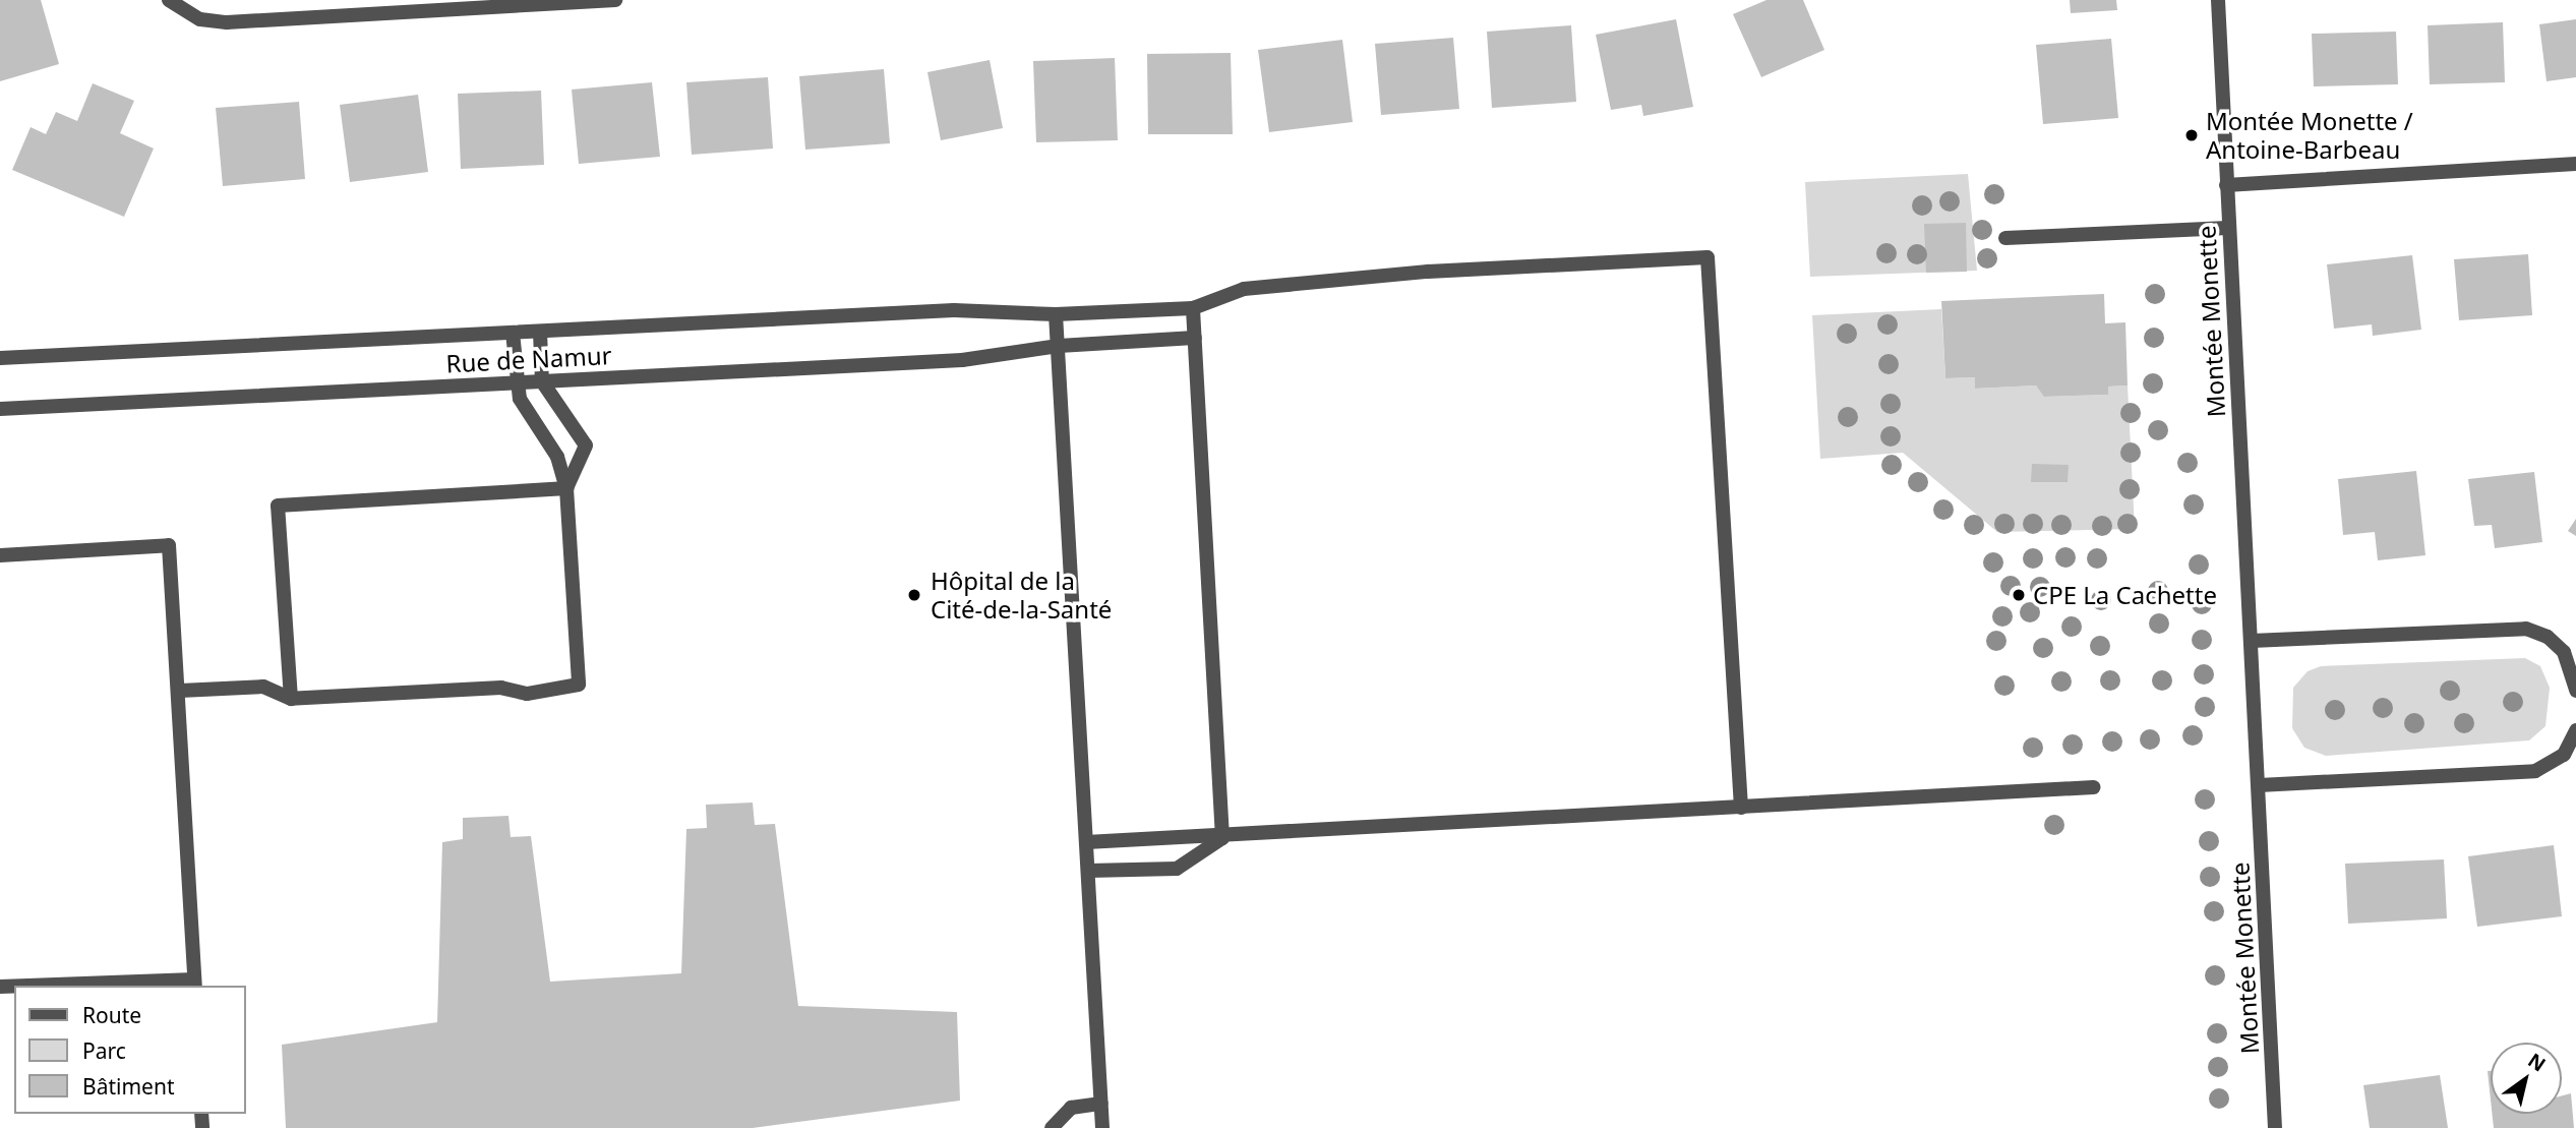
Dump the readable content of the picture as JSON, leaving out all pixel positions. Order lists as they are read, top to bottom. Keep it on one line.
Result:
{"streets":{"street":["Montée Monette","Rue de Namur"]},"places":["Montée Monette / Antoine-Barbeau","Hôpital de la Cité-de-la-Santé","CPE La Cachette"],"legend":["Route","Parc","Bâtiment"],"north":"top right"}
